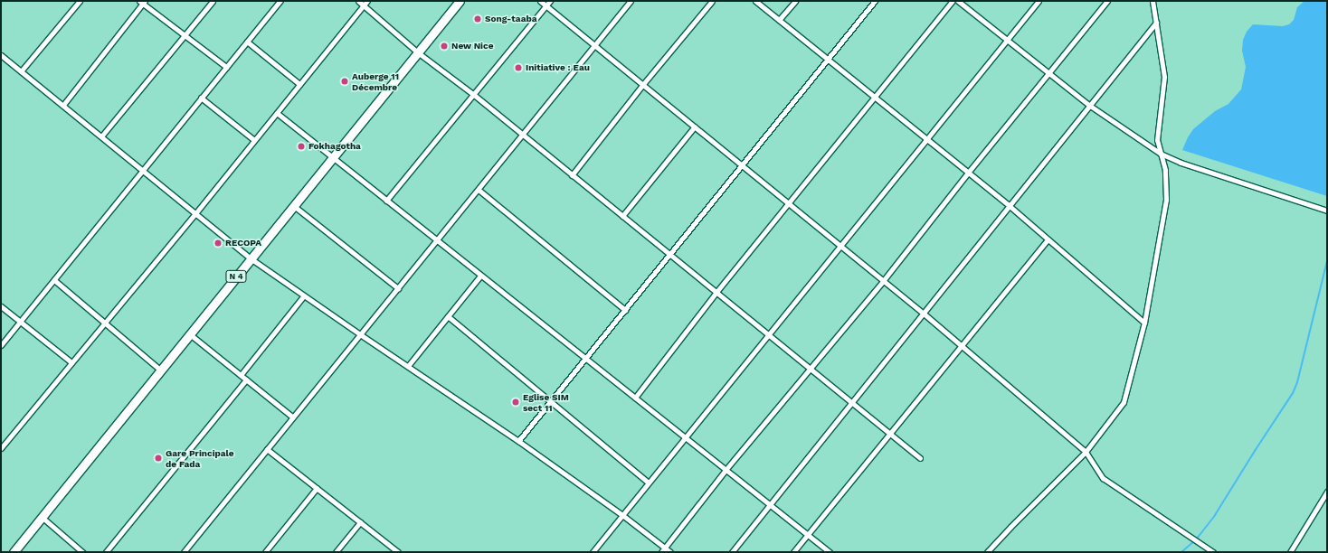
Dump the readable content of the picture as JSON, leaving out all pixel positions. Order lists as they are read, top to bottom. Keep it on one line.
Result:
{"streets":{"highway":["N 4"]},"places":["Song-taaba","New Nice","Initiative : Eau","Auberge 11 Décembre","Fokhagotha","RECOPA","Eglise SIM sect 11","Gare Principale de Fada"]}
